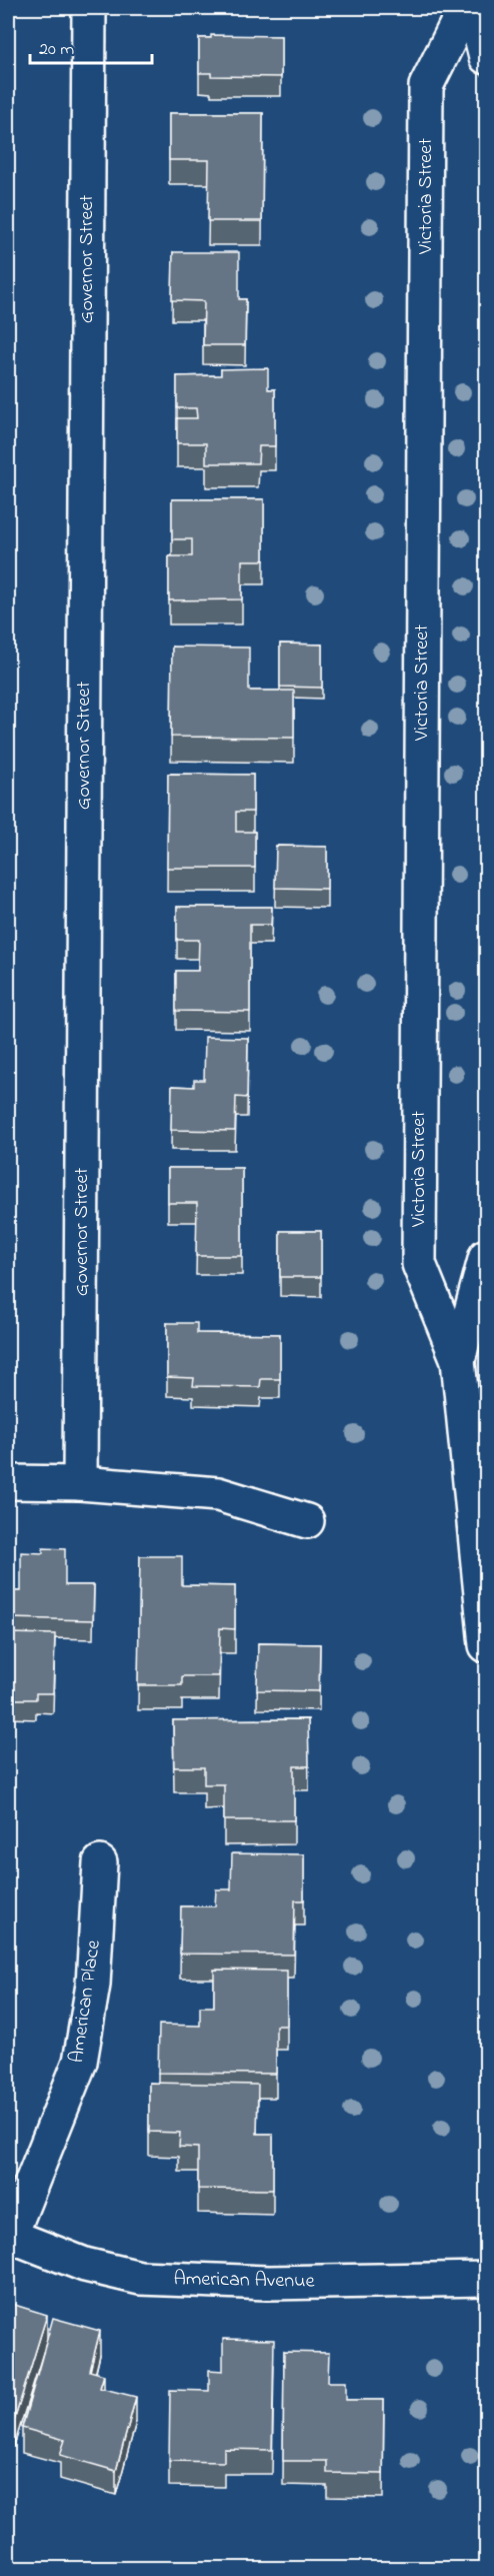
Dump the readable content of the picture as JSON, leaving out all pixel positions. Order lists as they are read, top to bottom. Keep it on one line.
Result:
{"streets":{"street":["Victoria Street","Governor Street","American Place","American Avenue"]},"crossings":[["American Place","American Avenue"]],"scale_bar":"20 m"}
